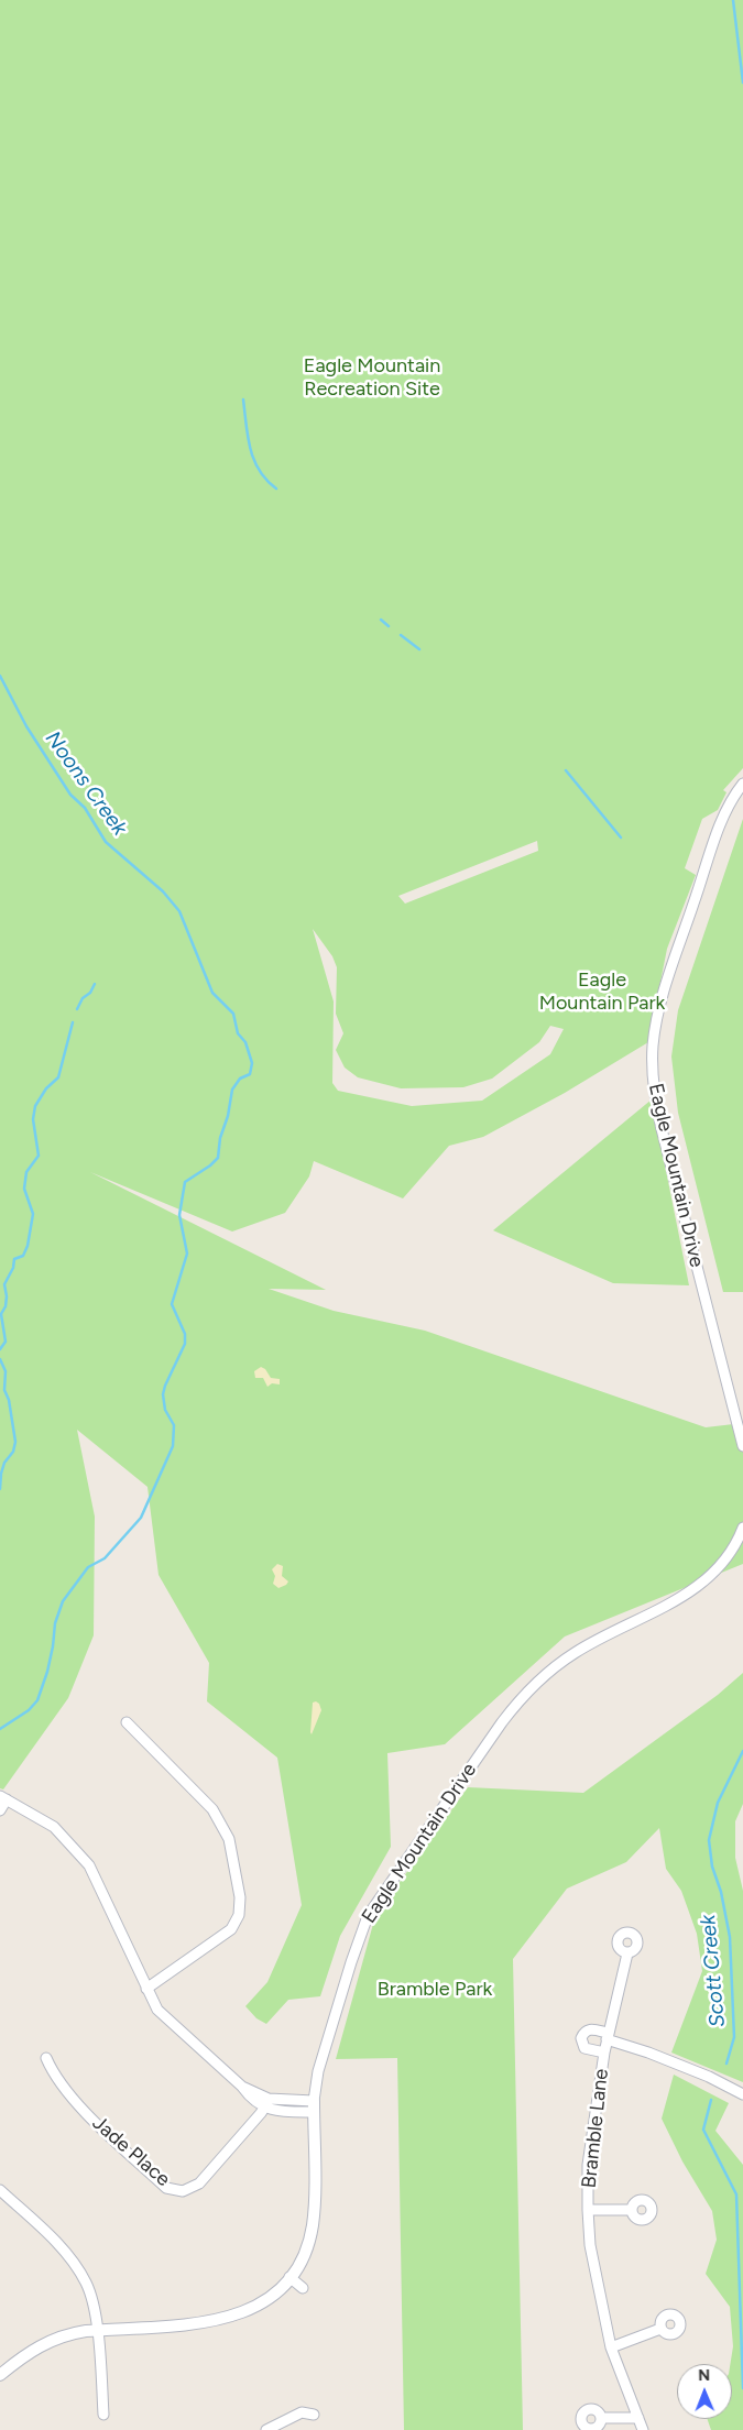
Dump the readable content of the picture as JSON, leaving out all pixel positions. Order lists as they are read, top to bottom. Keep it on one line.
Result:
{"streets":{"street":["Eagle Mountain Drive","Bramble Lane","Jade Place"]},"water":["Noons Creek","Scott Creek"],"parks":["Eagle Mountain Recreation Site","Eagle Mountain Park","Bramble Park"],"north":"top"}
